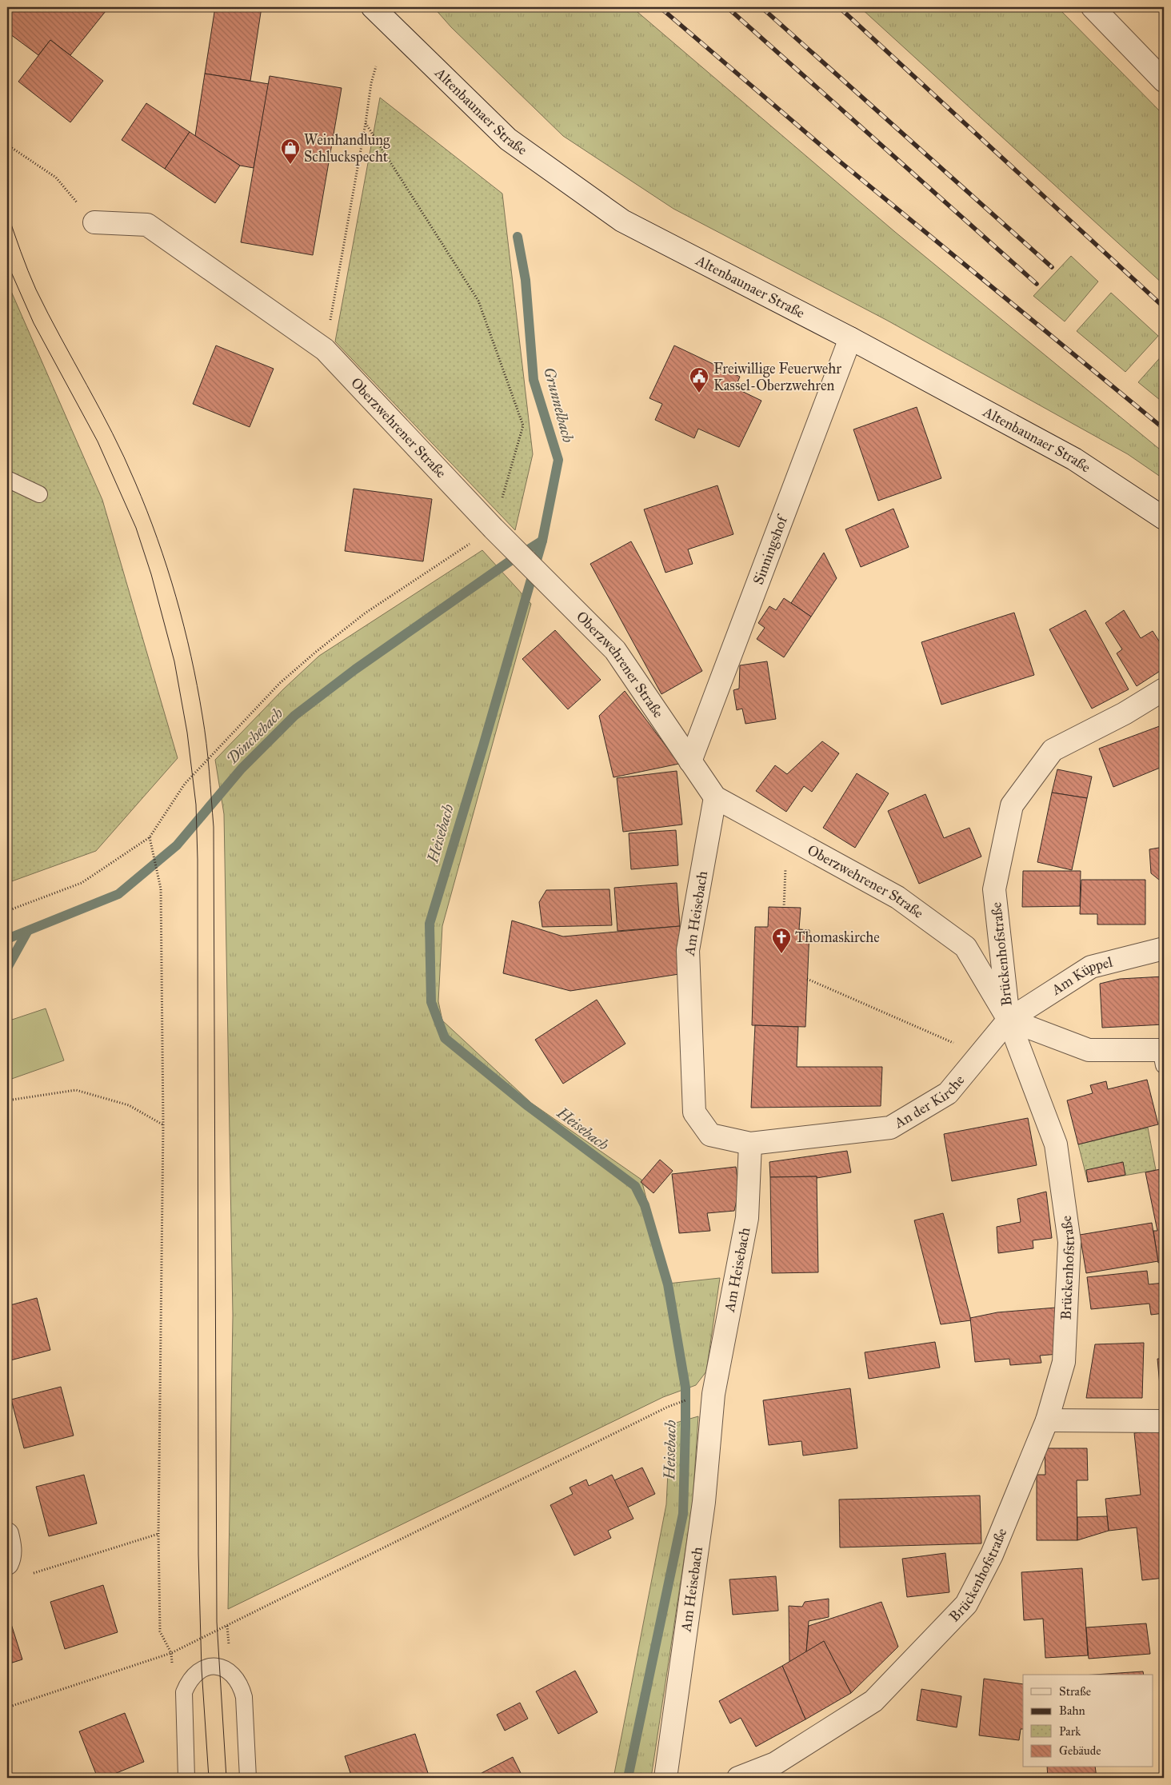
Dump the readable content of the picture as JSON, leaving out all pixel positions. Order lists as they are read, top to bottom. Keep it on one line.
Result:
{"streets":{"street":["Altenbaunaer Straße","Oberzwehrener Straße","Sinningshof","Am Heisebach","Brückenhofstraße","Am Küppel","An der Kirche"]},"crossings":[["Altenbaunaer Straße","Sinningshof"],["Oberzwehrener Straße","Sinningshof"],["Oberzwehrener Straße","Am Heisebach"],["Oberzwehrener Straße","Brückenhofstraße"],["Oberzwehrener Straße","Am Küppel"],["Oberzwehrener Straße","An der Kirche"],["Am Heisebach","An der Kirche"],["Brückenhofstraße","Am Küppel"],["Brückenhofstraße","An der Kirche"],["Am Küppel","An der Kirche"]],"water":["Grunnelbach","Dönchebach","Heisebach"],"places":{"shop":["Weinhandlung Schluckspecht"],"public building":["Freiwillige Feuerwehr Kassel-Oberzwehren"],"church":["Thomaskirche"]},"legend":["Straße","Bahn","Park","Gebäude"]}
